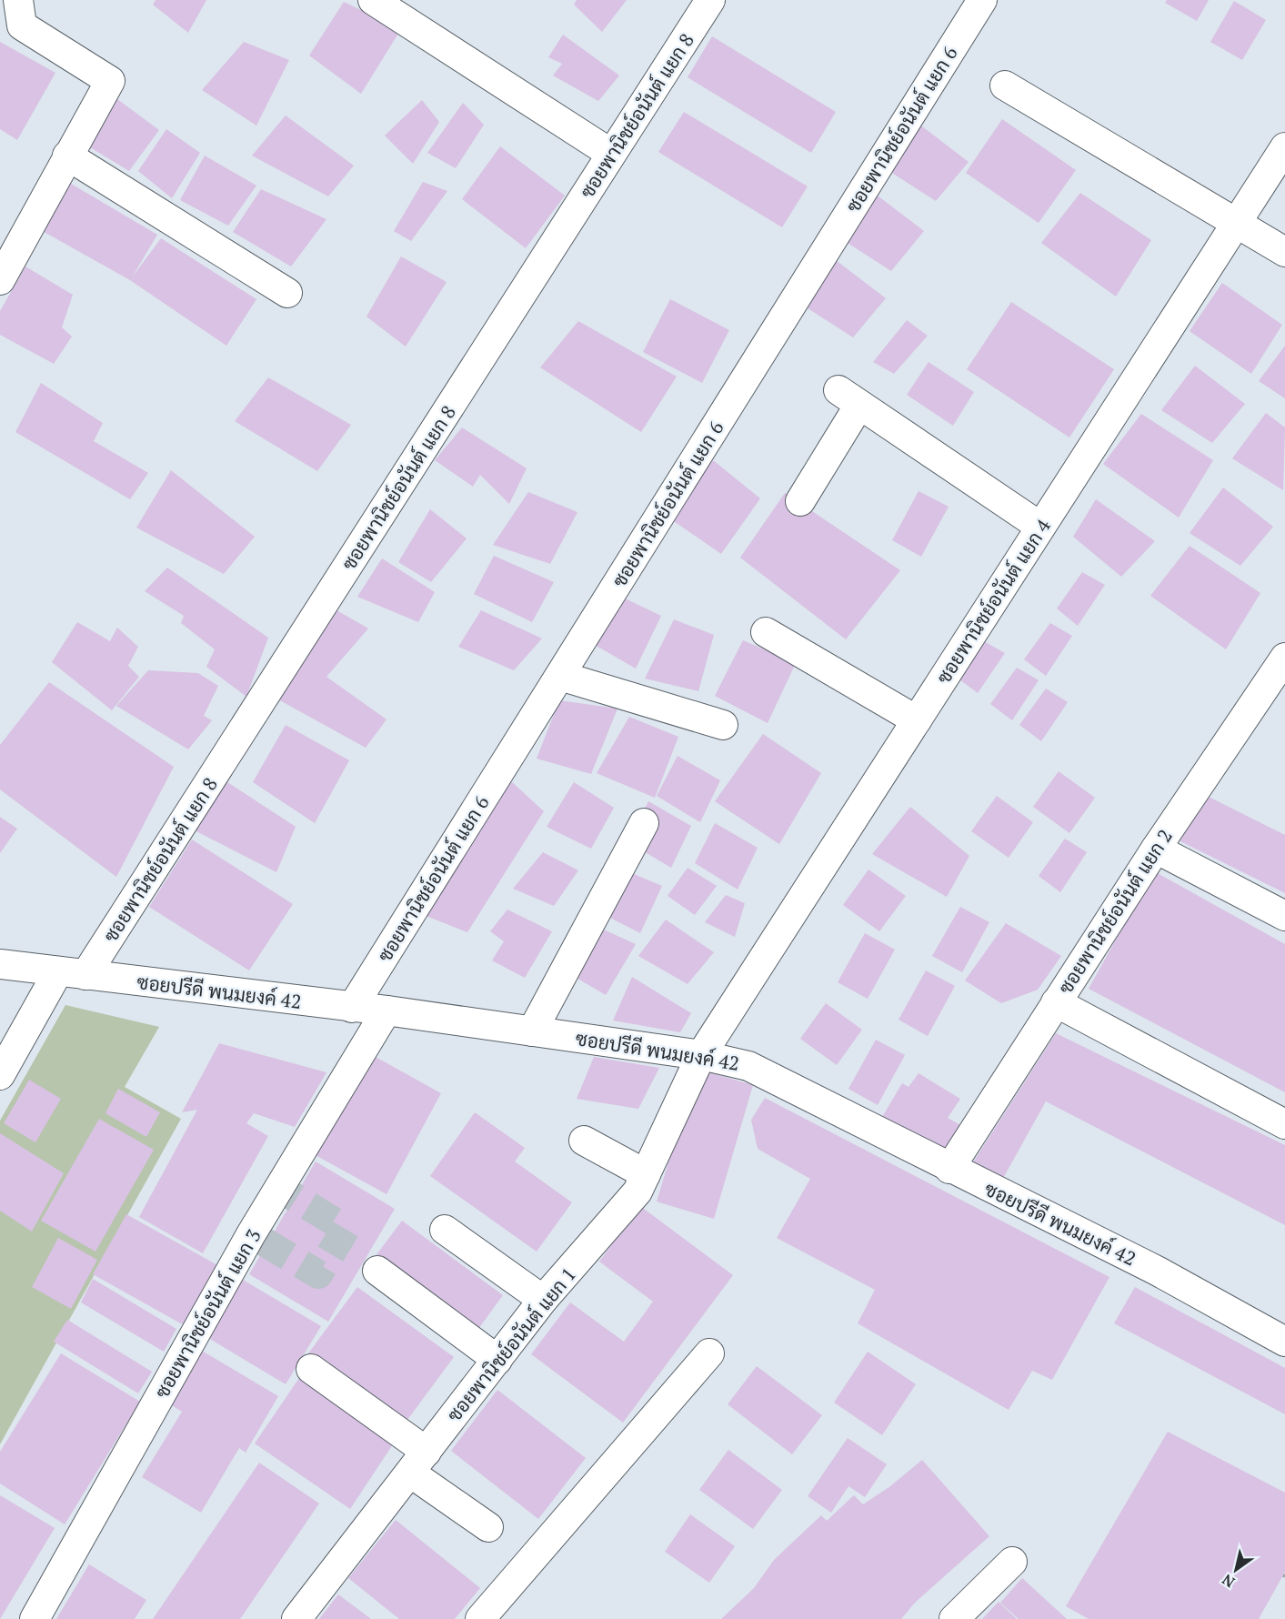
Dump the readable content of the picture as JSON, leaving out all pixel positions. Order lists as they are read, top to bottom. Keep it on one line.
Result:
{"streets":{"street":["ซอยพานิชย์อนันต์ แยก 8","ซอยพานิชย์อนันต์ แยก 6","ซอยพานิชย์อนันต์ แยก 4","ซอยพานิชย์อนันต์ แยก 2","ซอยปรีดี พนมยงค์ 42","ซอยพานิชย์อนันต์ แยก 3","ซอยพานิชย์อนันต์ แยก 1"]},"crossings":[["ซอยพานิชย์อนันต์ แยก 8","ซอยปรีดี พนมยงค์ 42"],["ซอยพานิชย์อนันต์ แยก 6","ซอยปรีดี พนมยงค์ 42"],["ซอยพานิชย์อนันต์ แยก 4","ซอยปรีดี พนมยงค์ 42"],["ซอยพานิชย์อนันต์ แยก 4","ซอยพานิชย์อนันต์ แยก 1"],["ซอยพานิชย์อนันต์ แยก 2","ซอยปรีดี พนมยงค์ 42"],["ซอยปรีดี พนมยงค์ 42","ซอยพานิชย์อนันต์ แยก 3"],["ซอยปรีดี พนมยงค์ 42","ซอยพานิชย์อนันต์ แยก 1"]],"north":"bottom left"}
